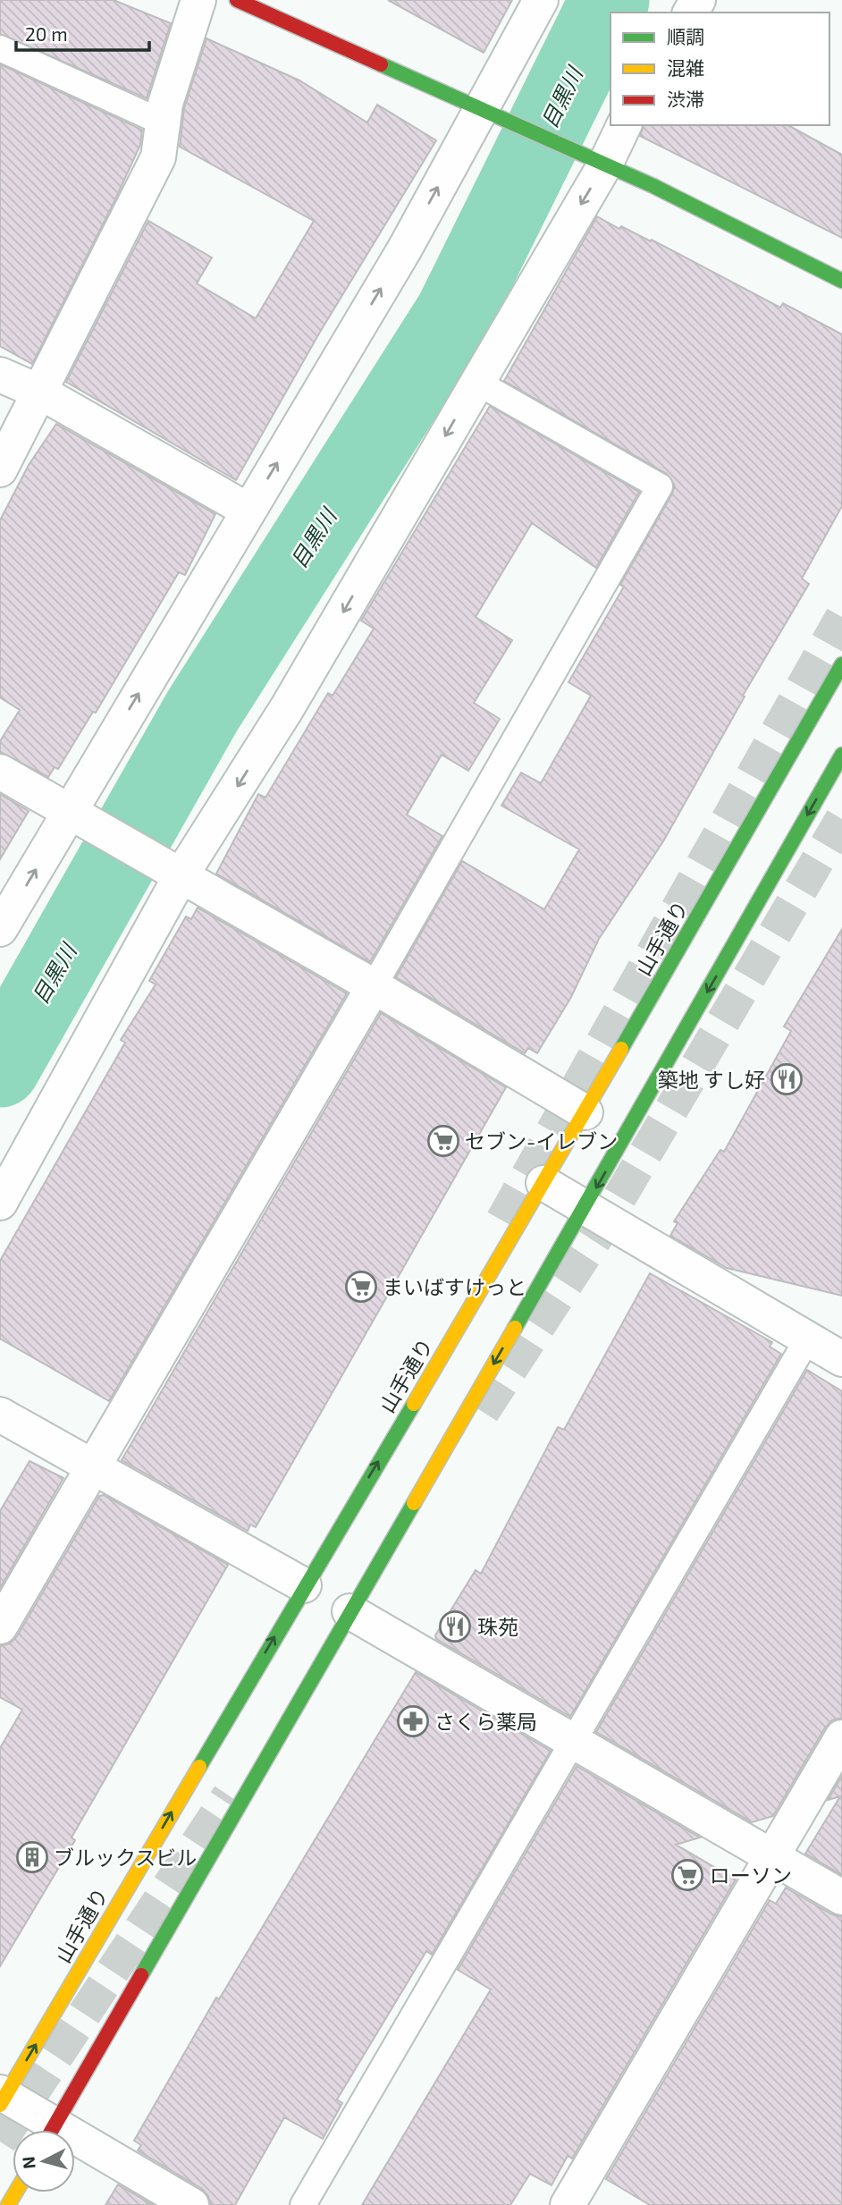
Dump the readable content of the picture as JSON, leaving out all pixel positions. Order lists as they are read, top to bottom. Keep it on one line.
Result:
{"streets":{"main road":["山手通り"]},"water":["目黒川"],"places":{"restaurant":["築地 すし好","珠苑"],"supermarket":["セブン-イレブン","まいばすけっと","ローソン"],"pharmacy":["さくら薬局"],"building":["ブルックスビル"]},"legend":["順調","混雑","渋滞"],"scale_bar":"20 m","north":"left"}
